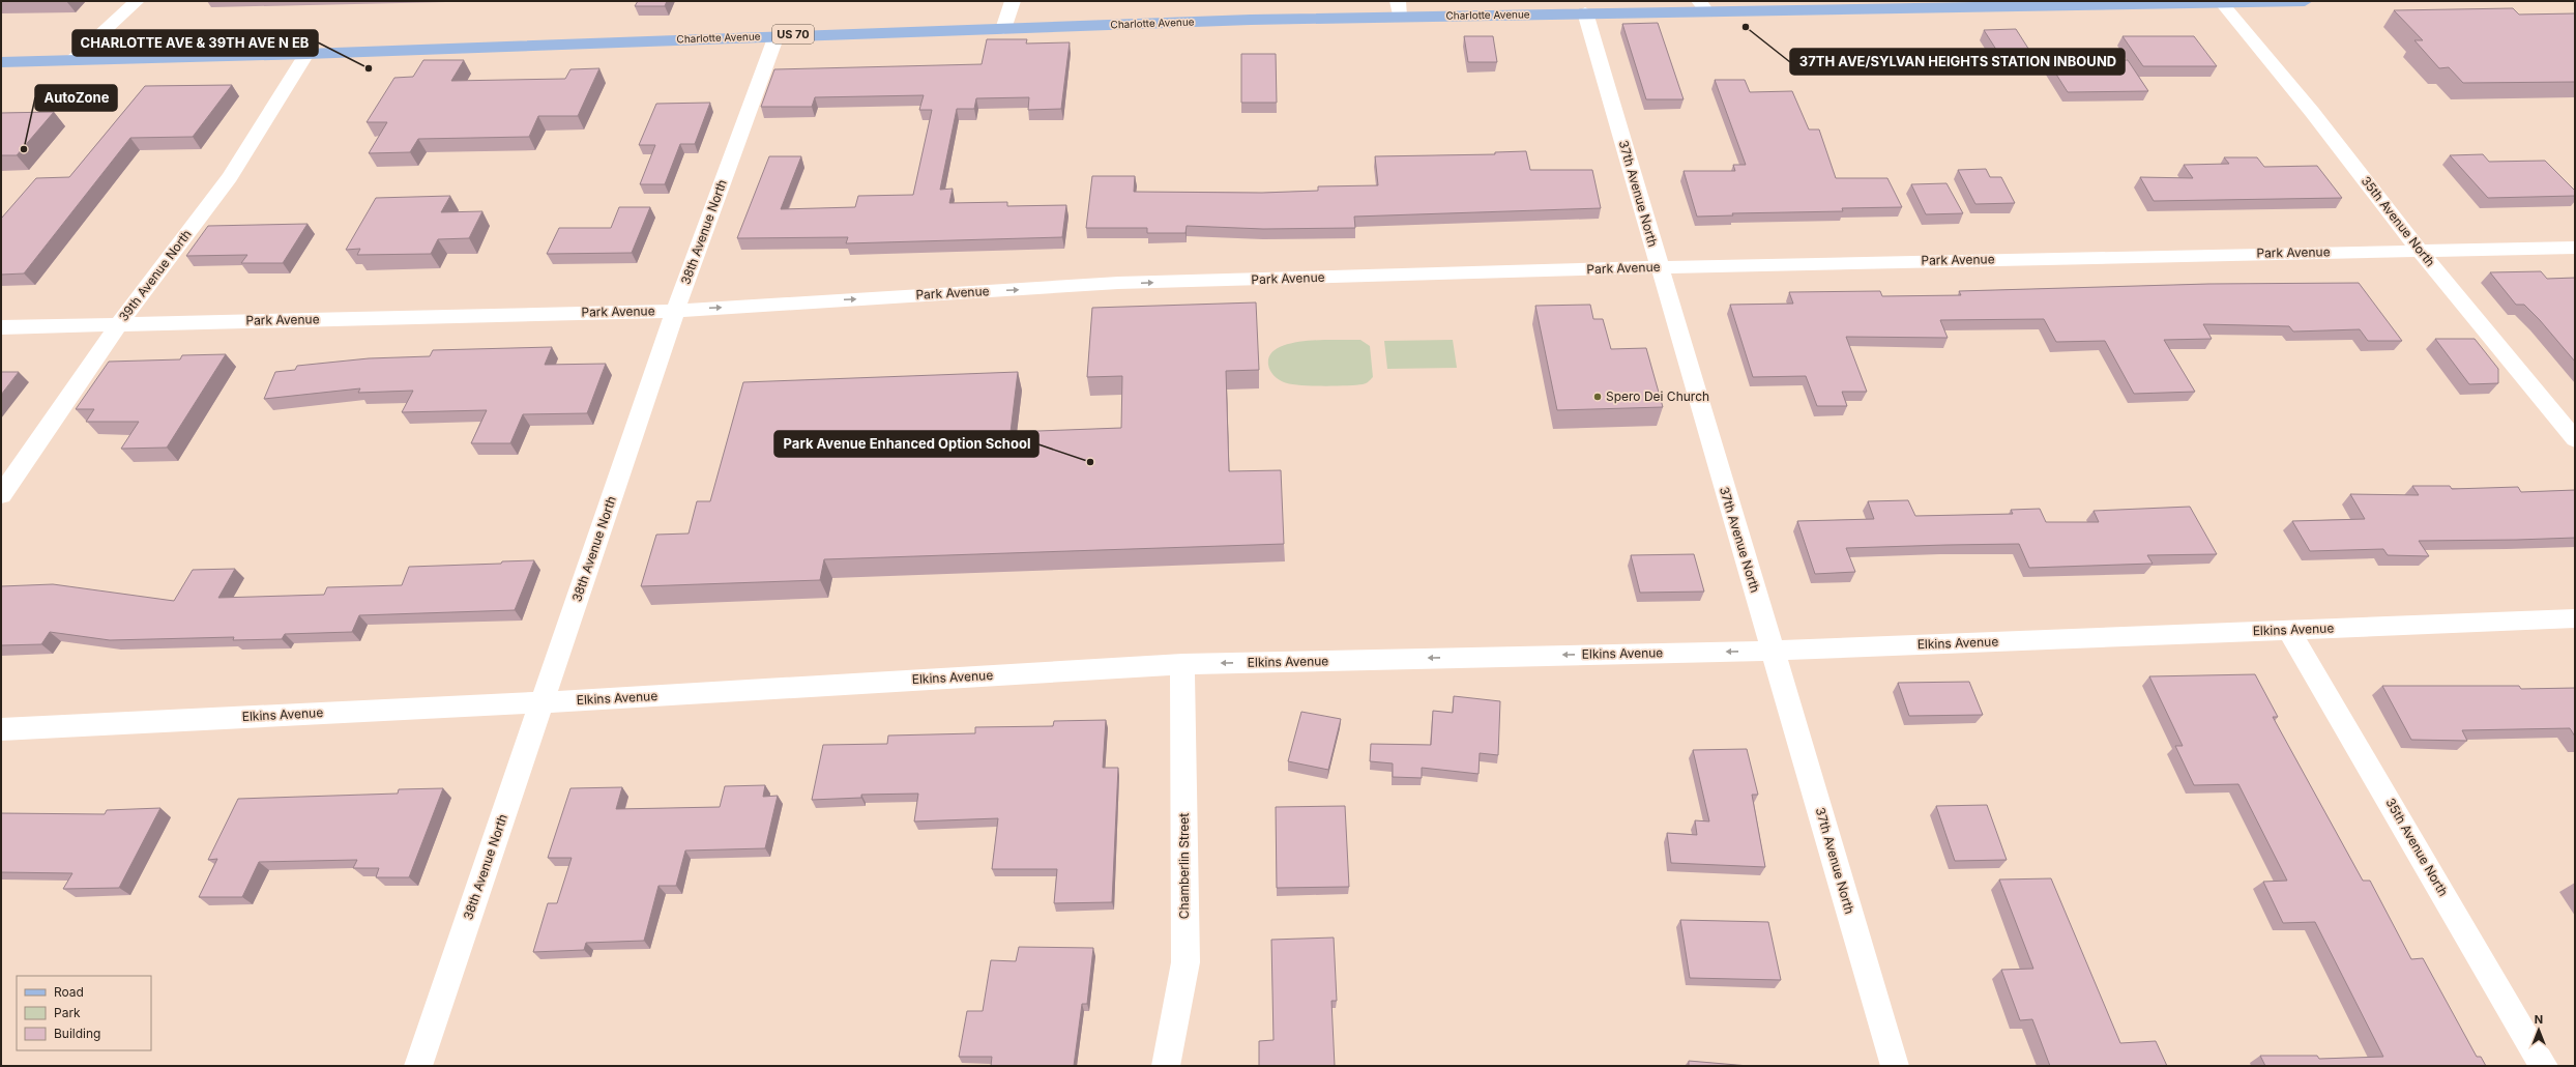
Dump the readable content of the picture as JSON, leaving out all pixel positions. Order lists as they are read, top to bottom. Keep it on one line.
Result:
{"streets":{"main road":["Charlotte Avenue","US 70"],"street":["37th Avenue North","35th Avenue North","38th Avenue North","Park Avenue","39th Avenue North","Elkins Avenue","Chamberlin Street"]},"crossings":[["Charlotte Avenue","37th Avenue North"],["Charlotte Avenue","35th Avenue North"],["Charlotte Avenue","38th Avenue North"],["Charlotte Avenue","39th Avenue North"],["37th Avenue North","Park Avenue"],["37th Avenue North","Elkins Avenue"],["35th Avenue North","Park Avenue"],["35th Avenue North","Elkins Avenue"],["38th Avenue North","Park Avenue"],["38th Avenue North","Elkins Avenue"],["Park Avenue","39th Avenue North"],["Elkins Avenue","Chamberlin Street"]],"one_way":["Park Avenue"],"places":["37TH AVE/SYLVAN HEIGHTS STATION INBOUND","CHARLOTTE AVE & 39TH AVE N EB","AutoZone","Spero Dei Church","Park Avenue Enhanced Option School"],"legend":["Road","Park","Building"],"north":"top"}
